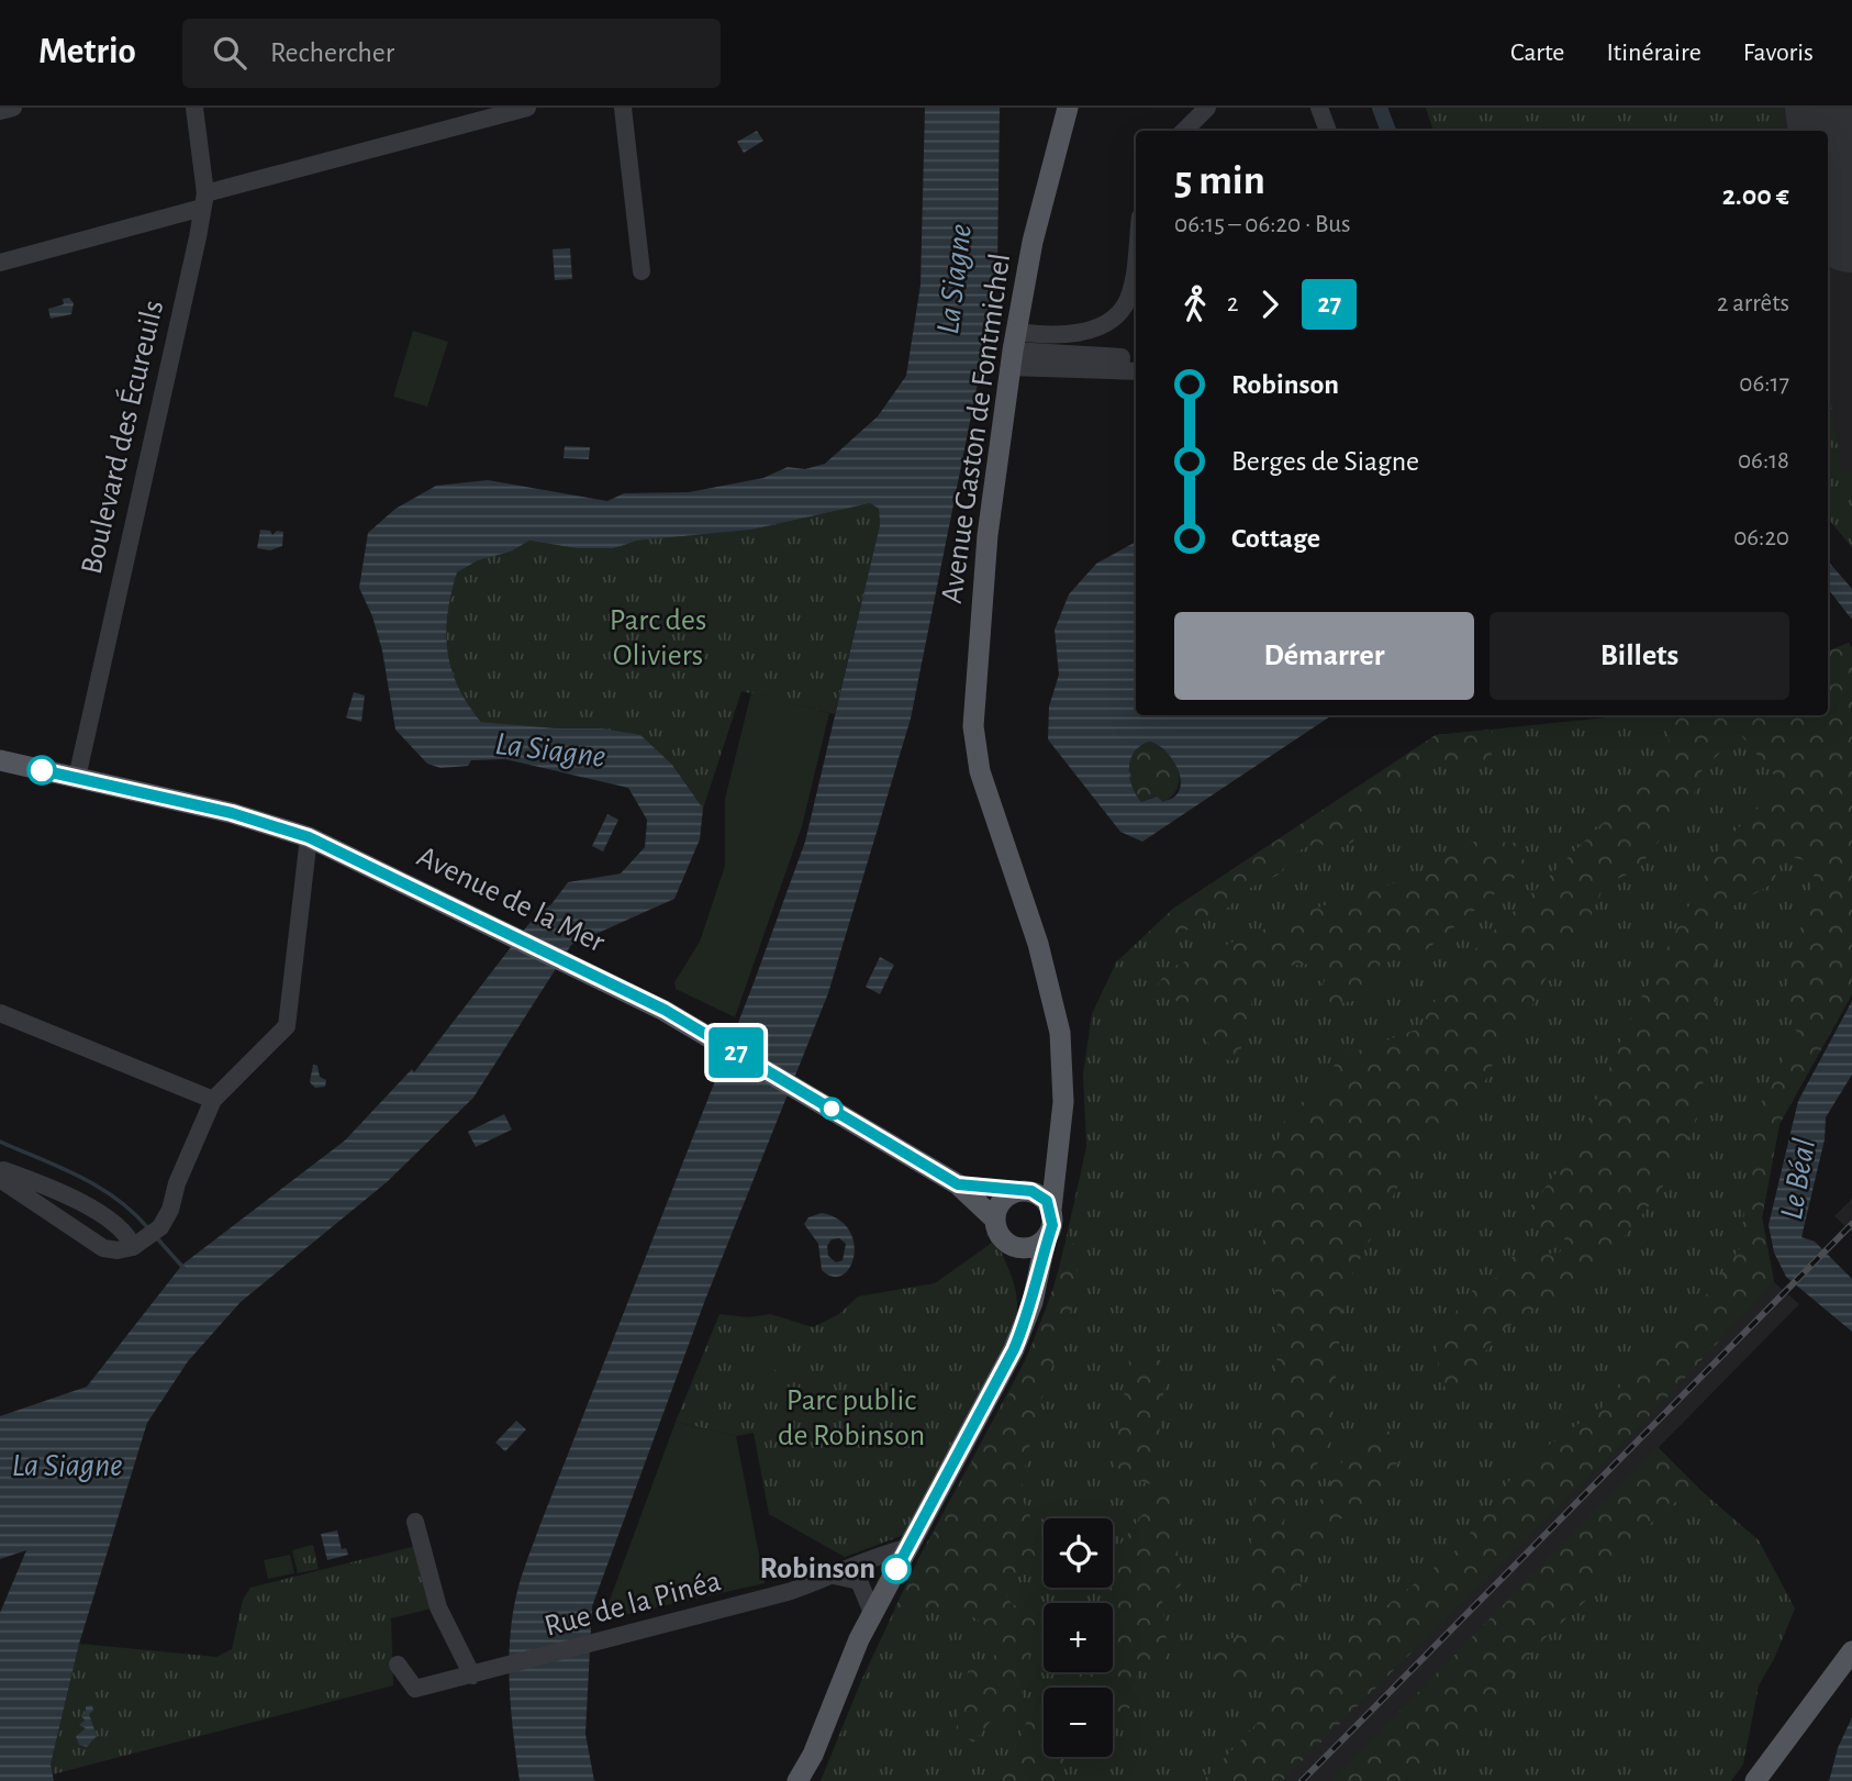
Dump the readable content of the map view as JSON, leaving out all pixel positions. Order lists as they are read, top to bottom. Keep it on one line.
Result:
{"streets":{"main road":["Avenue Gaston de Fontmichel","Avenue de la Mer"],"street":["Boulevard des Écureuils","Rue de la Pinéa"]},"crossings":[["Boulevard des Écureuils","Avenue de la Mer"]],"water":["La Siagne","Le Béal"],"parks":["Parc des Oliviers","Parc public de Robinson"],"places":["Robinson"],"lines":["bus line 27"],"page":{"header":"Metrio","search":"Rechercher","nav":["Carte","Itinéraire","Favoris"],"on_map":"27","heading":["5 min","06:15 – 06:20 · Bus","2.00 €"],"legs":["2","27","2 arrêts"],"list":[{"name":"Robinson","value":"06:17"},{"name":"Berges de Siagne","value":"06:18"},{"name":"Cottage","value":"06:20"}],"buttons":["Démarrer","Billets"],"map_buttons":["+","−"]}}
